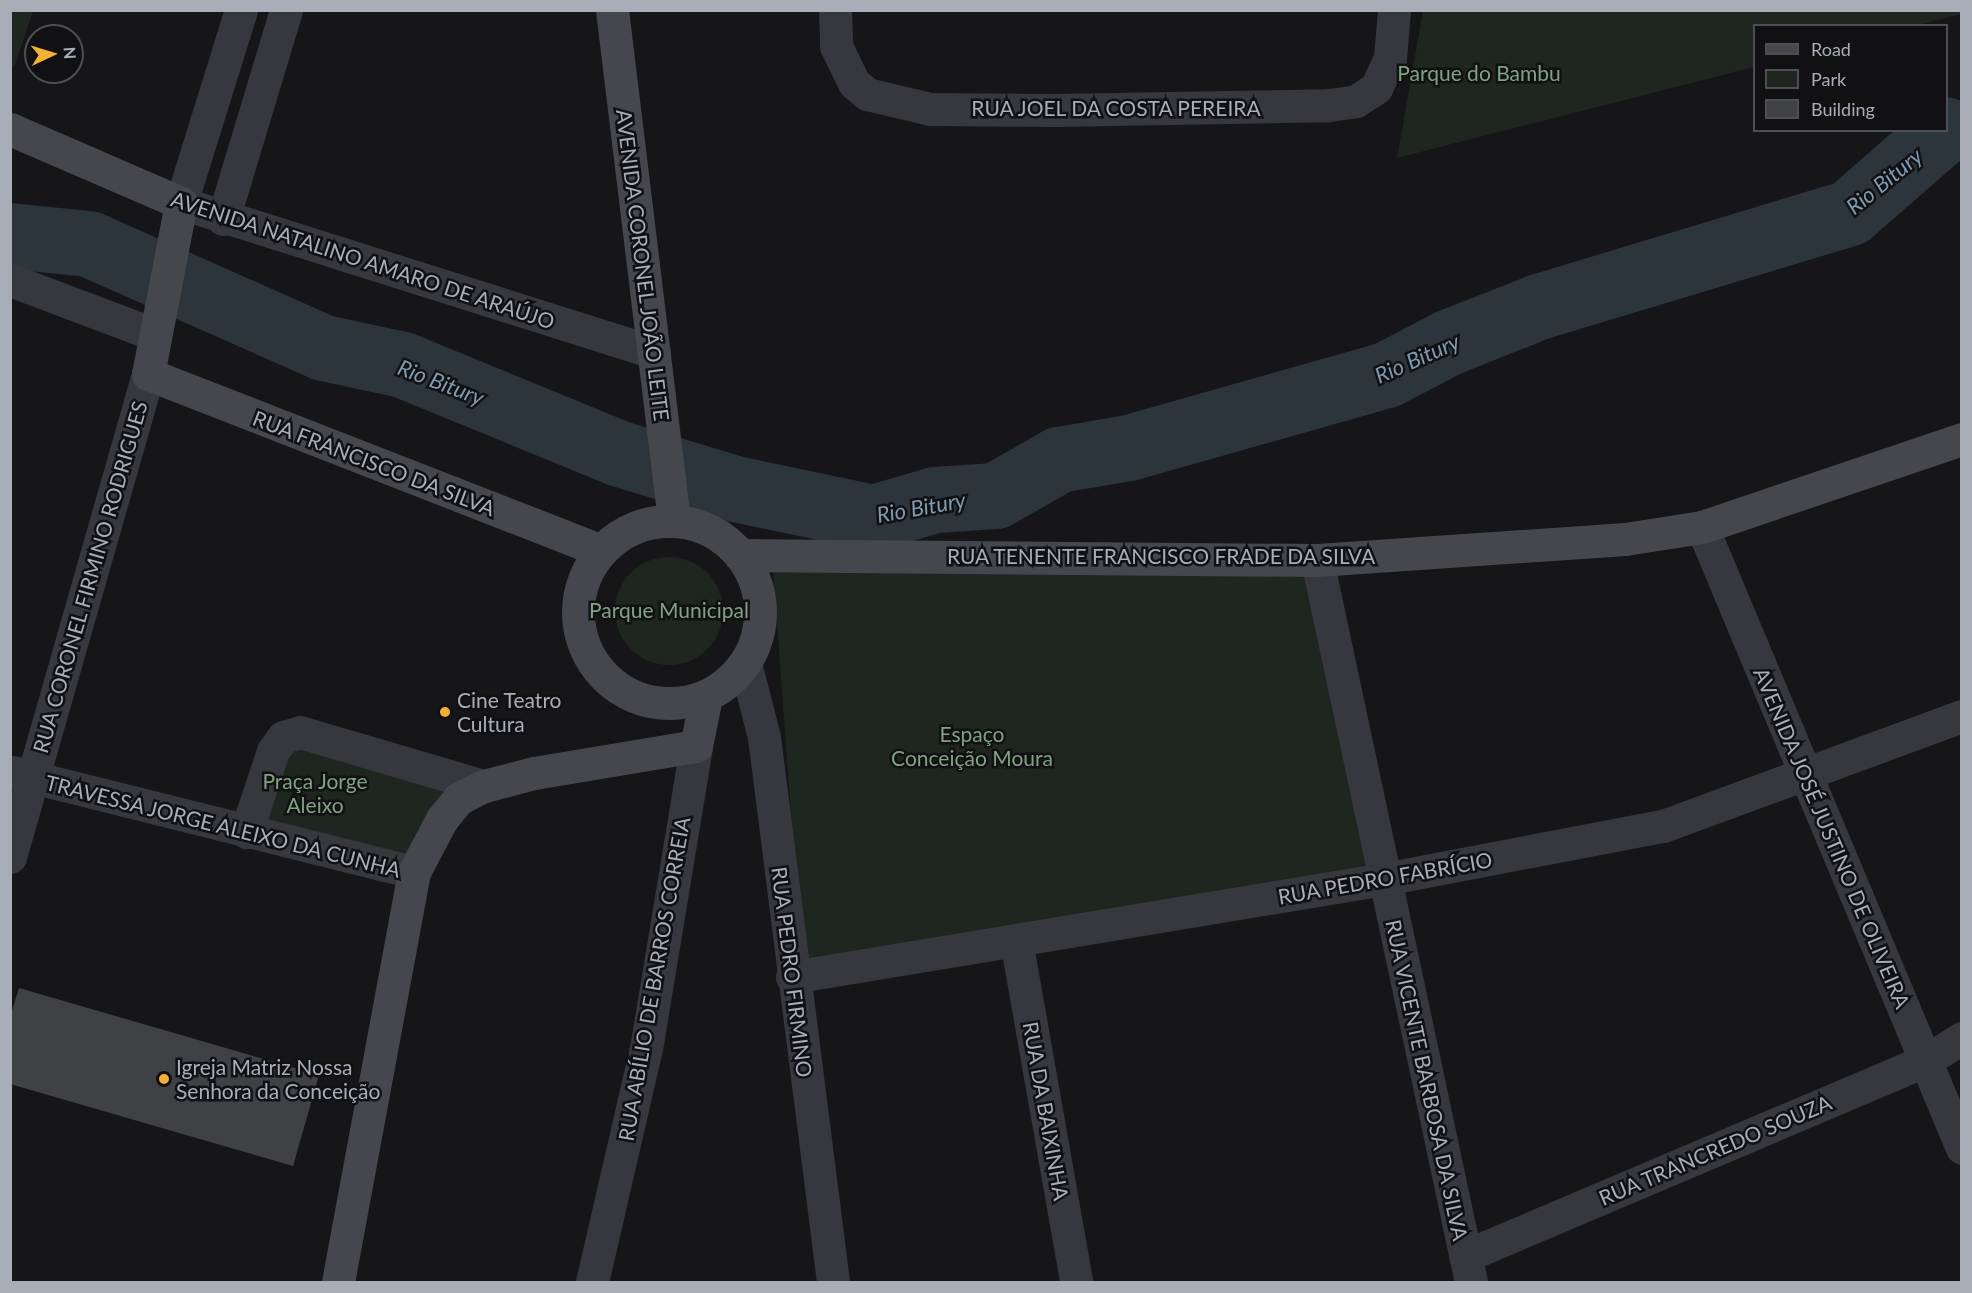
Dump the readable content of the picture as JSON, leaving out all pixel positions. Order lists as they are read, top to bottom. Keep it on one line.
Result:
{"streets":{"street":["RUA JOEL DA COSTA PEREIRA","AVENIDA NATALINO AMARO DE ARAÚJO","AVENIDA CORONEL JOÃO LEITE","RUA FRANCISCO DA SILVA","RUA TENENTE FRANCISCO FRADE DA SILVA","RUA CORONEL FIRMINO RODRIGUES","TRAVESSA JORGE ALEIXO DA CUNHA","AVENIDA JOSÉ JUSTINO DE OLIVEIRA","RUA PEDRO FABRÍCIO","RUA PEDRO FIRMINO","RUA ABÍLIO DE BARROS CORREIA","RUA VICENTE BARBOSA DA SILVA","RUA DA BAIXINHA","RUA TRANCREDO SOUZA"]},"crossings":[["AVENIDA NATALINO AMARO DE ARAÚJO","AVENIDA CORONEL JOÃO LEITE"],["AVENIDA CORONEL JOÃO LEITE","RUA FRANCISCO DA SILVA"],["AVENIDA CORONEL JOÃO LEITE","RUA TENENTE FRANCISCO FRADE DA SILVA"],["AVENIDA CORONEL JOÃO LEITE","RUA PEDRO FIRMINO"],["RUA FRANCISCO DA SILVA","RUA TENENTE FRANCISCO FRADE DA SILVA"],["RUA FRANCISCO DA SILVA","RUA CORONEL FIRMINO RODRIGUES"],["RUA FRANCISCO DA SILVA","RUA PEDRO FIRMINO"],["RUA TENENTE FRANCISCO FRADE DA SILVA","AVENIDA JOSÉ JUSTINO DE OLIVEIRA"],["RUA TENENTE FRANCISCO FRADE DA SILVA","RUA PEDRO FIRMINO"],["RUA TENENTE FRANCISCO FRADE DA SILVA","RUA VICENTE BARBOSA DA SILVA"],["RUA CORONEL FIRMINO RODRIGUES","TRAVESSA JORGE ALEIXO DA CUNHA"],["AVENIDA JOSÉ JUSTINO DE OLIVEIRA","RUA PEDRO FABRÍCIO"],["AVENIDA JOSÉ JUSTINO DE OLIVEIRA","RUA TRANCREDO SOUZA"],["RUA PEDRO FABRÍCIO","RUA PEDRO FIRMINO"],["RUA PEDRO FABRÍCIO","RUA VICENTE BARBOSA DA SILVA"],["RUA PEDRO FABRÍCIO","RUA DA BAIXINHA"],["RUA VICENTE BARBOSA DA SILVA","RUA TRANCREDO SOUZA"]],"water":["Rio Bitury"],"parks":["Parque do Bambu","Parque Municipal","Espaço Conceição Moura","Praça Jorge Aleixo"],"places":["Cine Teatro Cultura","Igreja Matriz Nossa Senhora da Conceição"],"legend":["Road","Park","Building"],"north":"right"}
